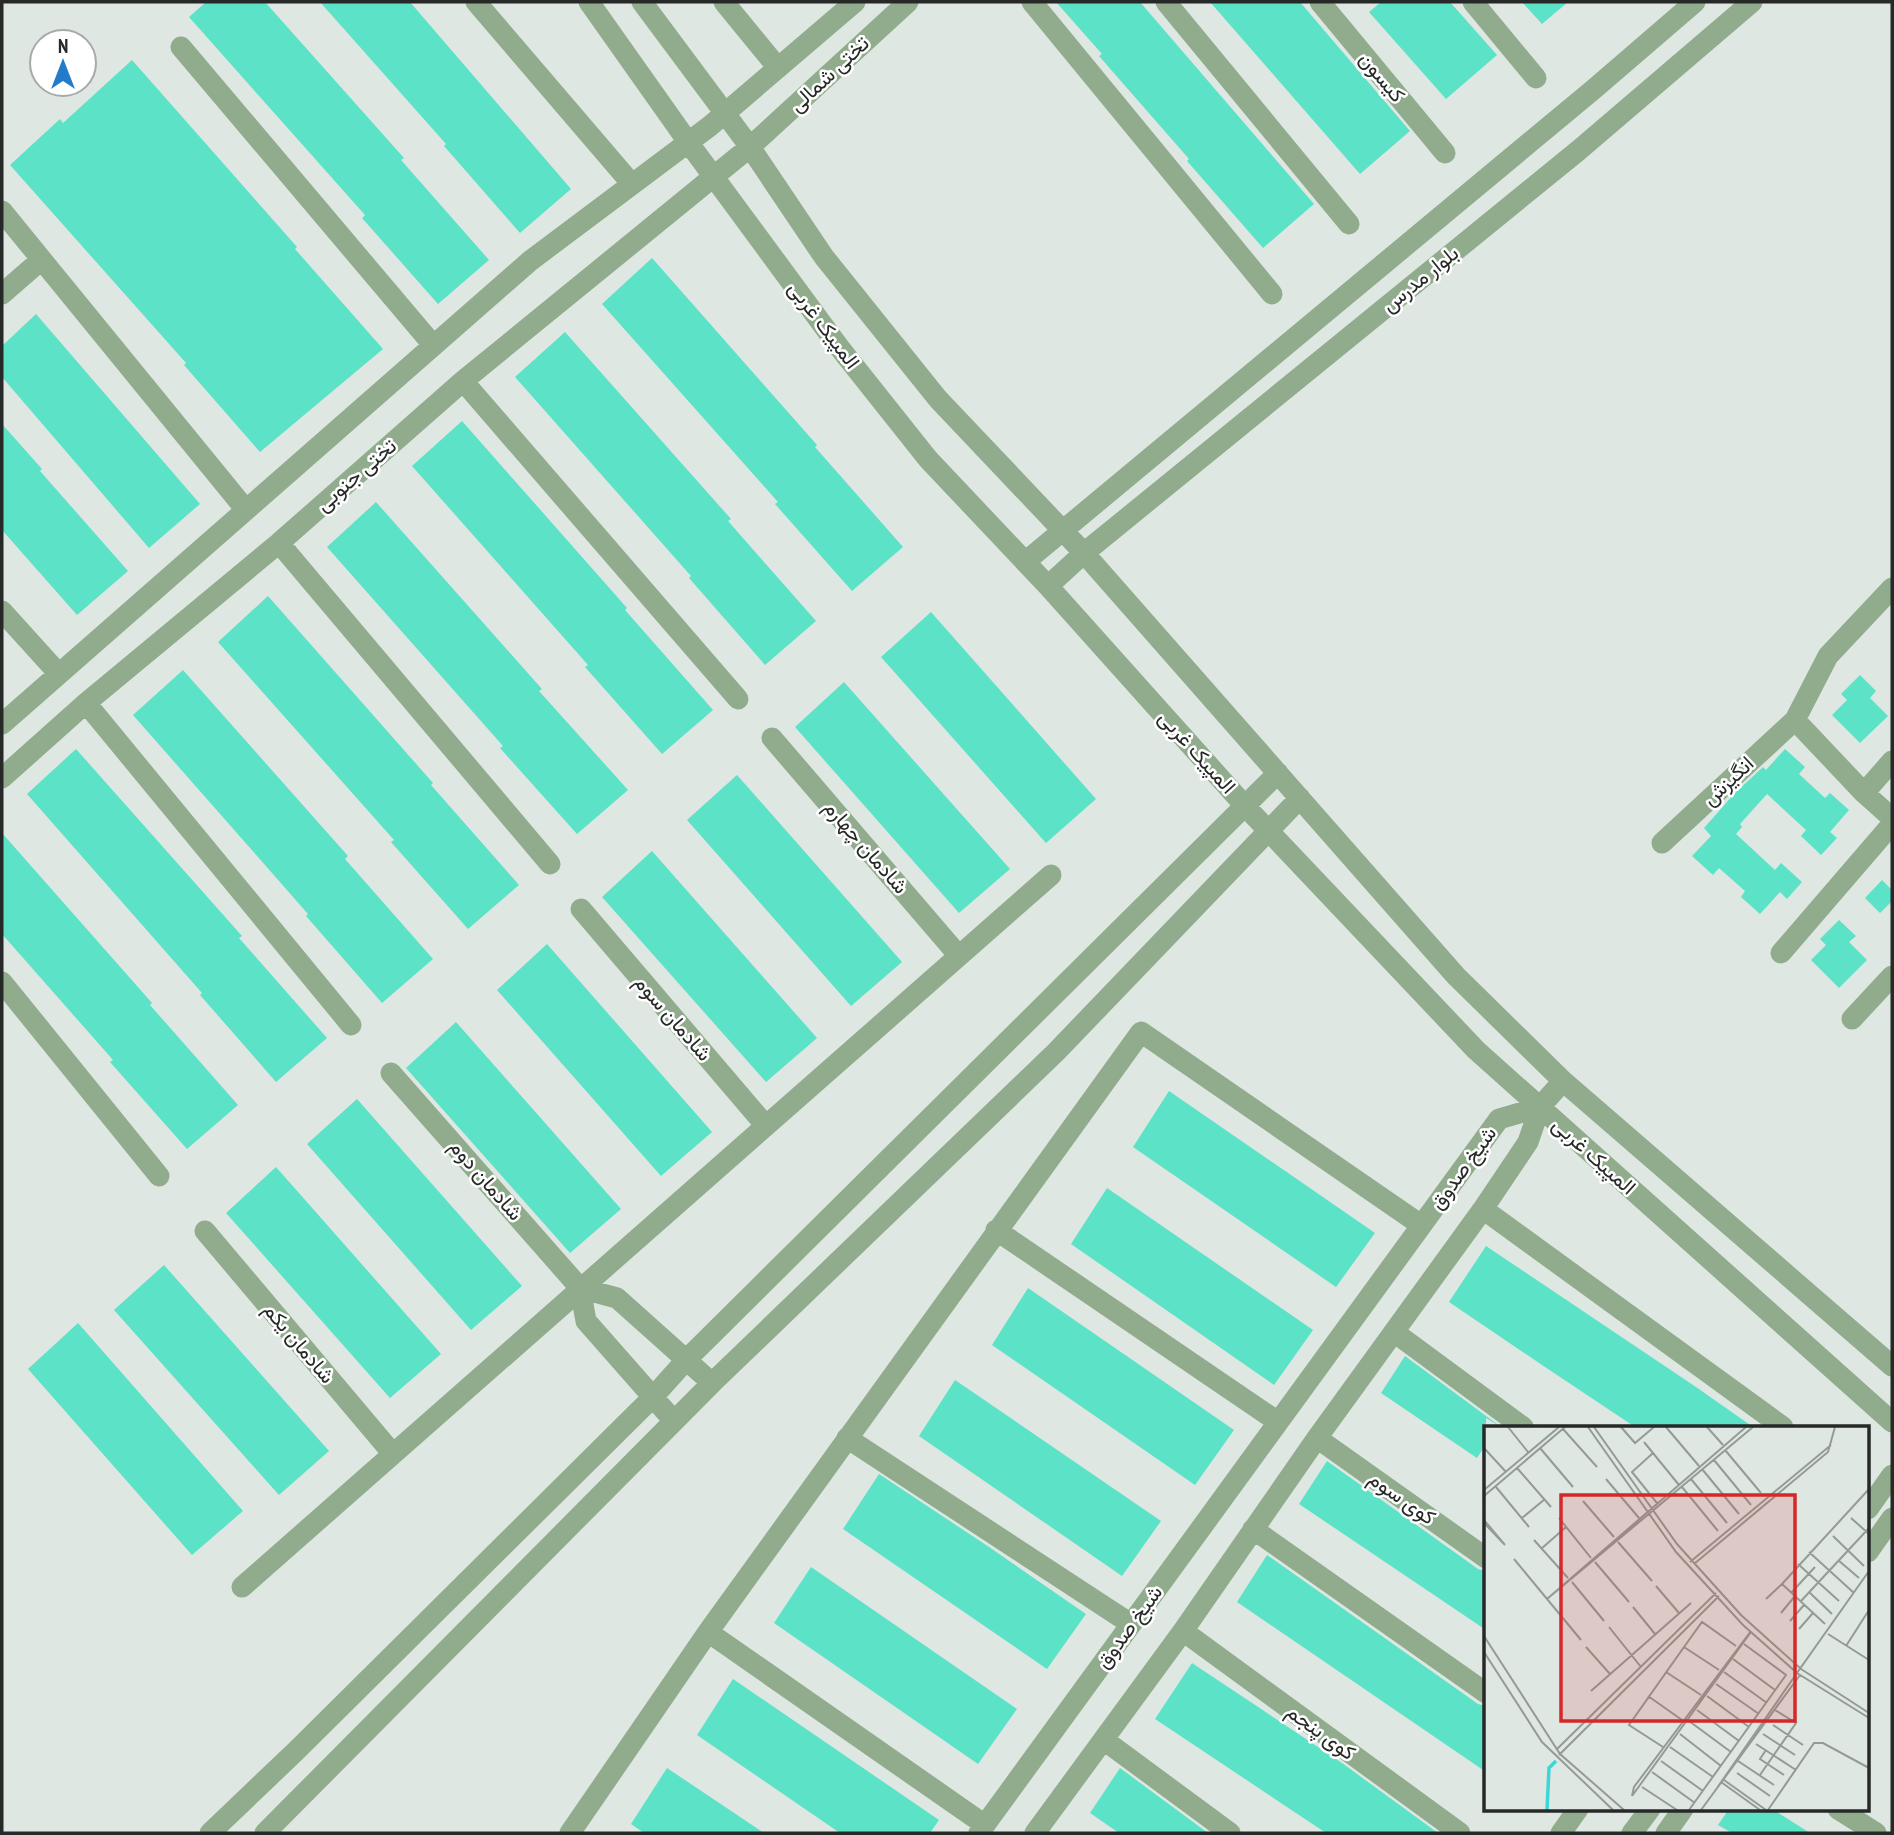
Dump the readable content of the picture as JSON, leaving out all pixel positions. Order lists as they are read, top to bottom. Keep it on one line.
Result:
{"streets":{"street":["تختی شمالی","کیسون","بلوار مدرس","المپیک غربی","تختی جنوبی","انگیزش","شادمان چهارم","شادمان سوم","شیخ صدوق","شادمان دوم","شادمان یکم","کوی سوم","کوی پنجم"]},"crossings":[["تختی شمالی","المپیک غربی"],["تختی شمالی","تختی جنوبی"],["بلوار مدرس","المپیک غربی"],["المپیک غربی","تختی جنوبی"],["المپیک غربی","شیخ صدوق"],["شیخ صدوق","کوی سوم"],["شیخ صدوق","کوی پنجم"]],"north":"top"}
